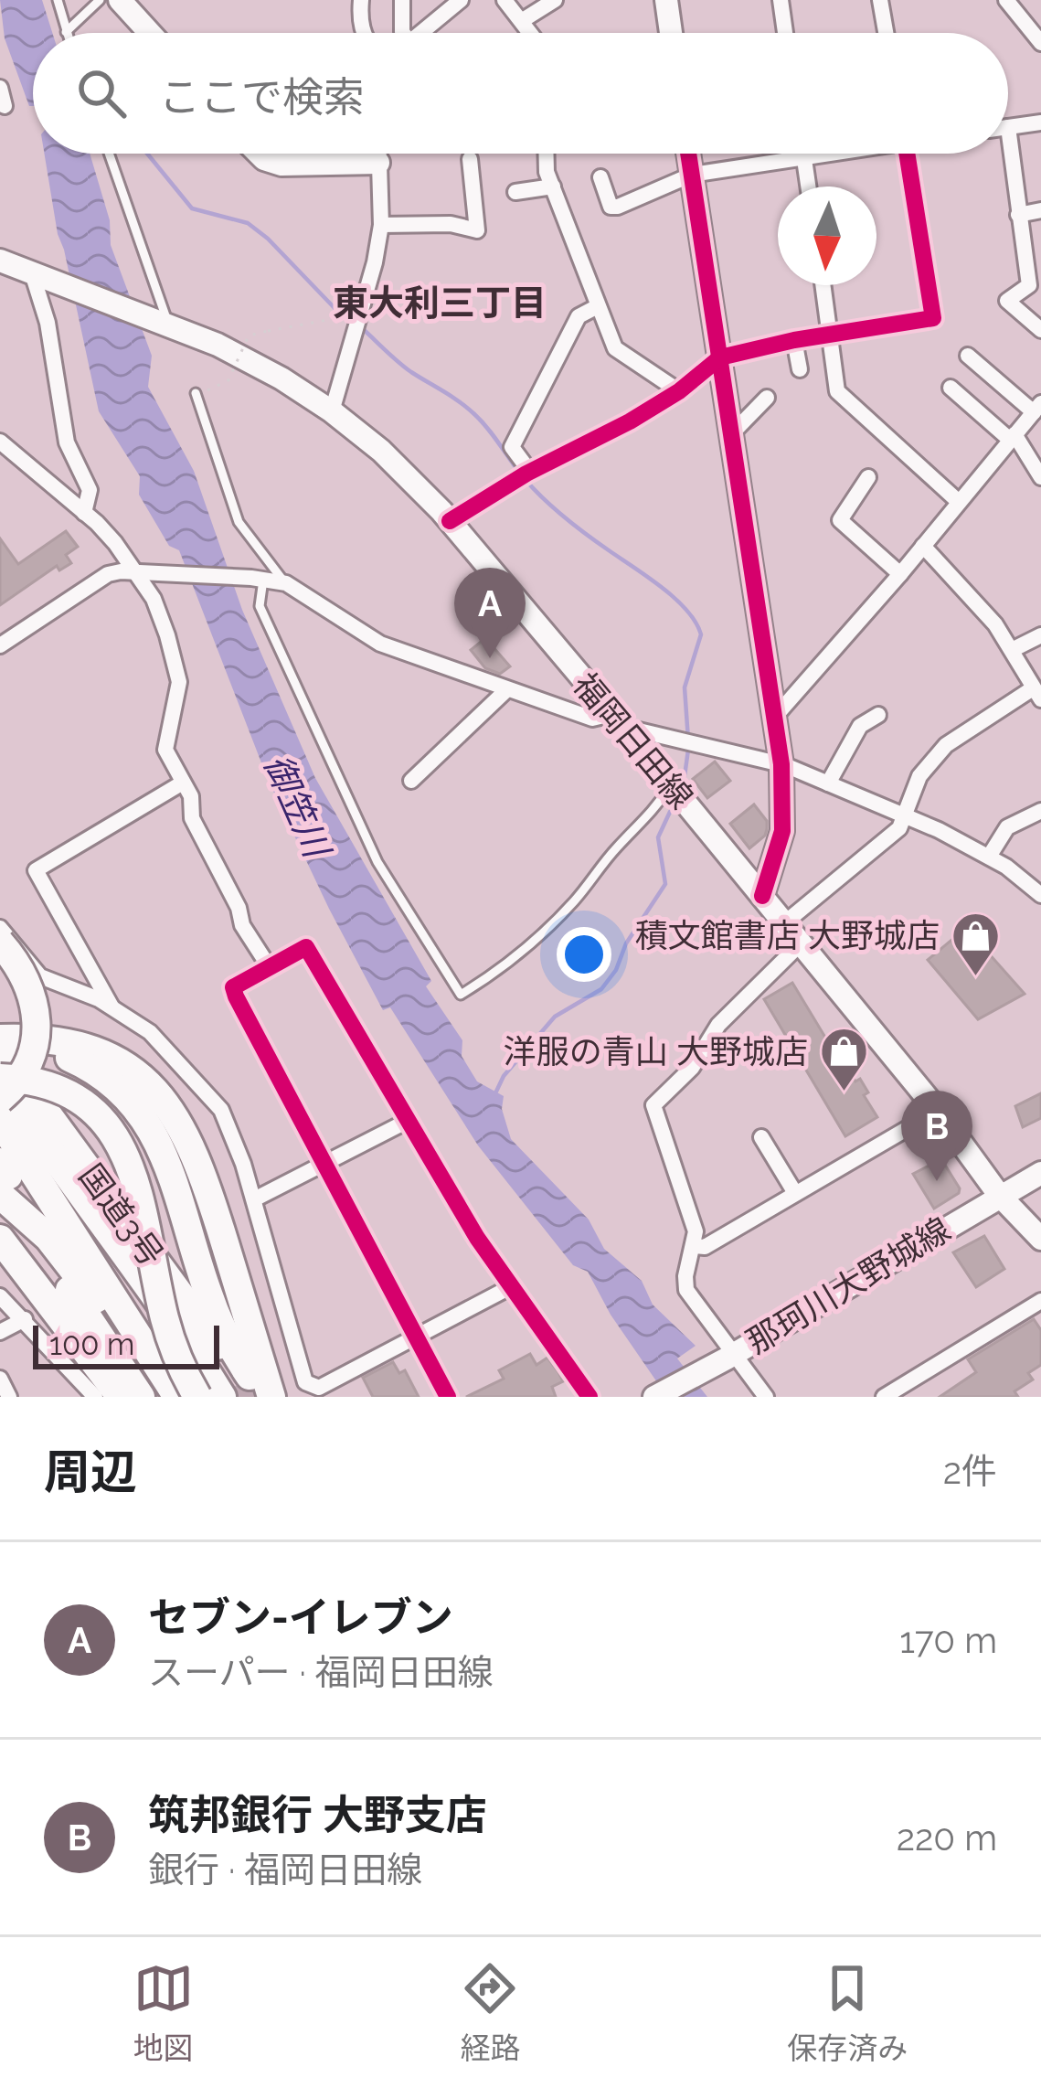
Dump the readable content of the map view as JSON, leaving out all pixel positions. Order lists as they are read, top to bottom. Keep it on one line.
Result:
{"streets":{"highway":["国道3号"],"main road":["福岡日田線","那珂川大野城線"]},"crossings":[["福岡日田線","那珂川大野城線"]],"districts":["東大利三丁目"],"water":["御笠川"],"places":{"shop":["積文館書店 大野城店","洋服の青山 大野城店"]},"scale_bar":"100 m","north":"bottom","page":{"search":"ここで検索","pins":["A","B"],"scale":"100 m","heading":["周辺","2件"],"list":[{"mark":"A","name":"セブン-イレブン","note":"スーパー · 福岡日田線","value":"170 m"},{"mark":"B","name":"筑邦銀行 大野支店","note":"銀行 · 福岡日田線","value":"220 m"}],"nav":["地図","経路","保存済み"]}}
